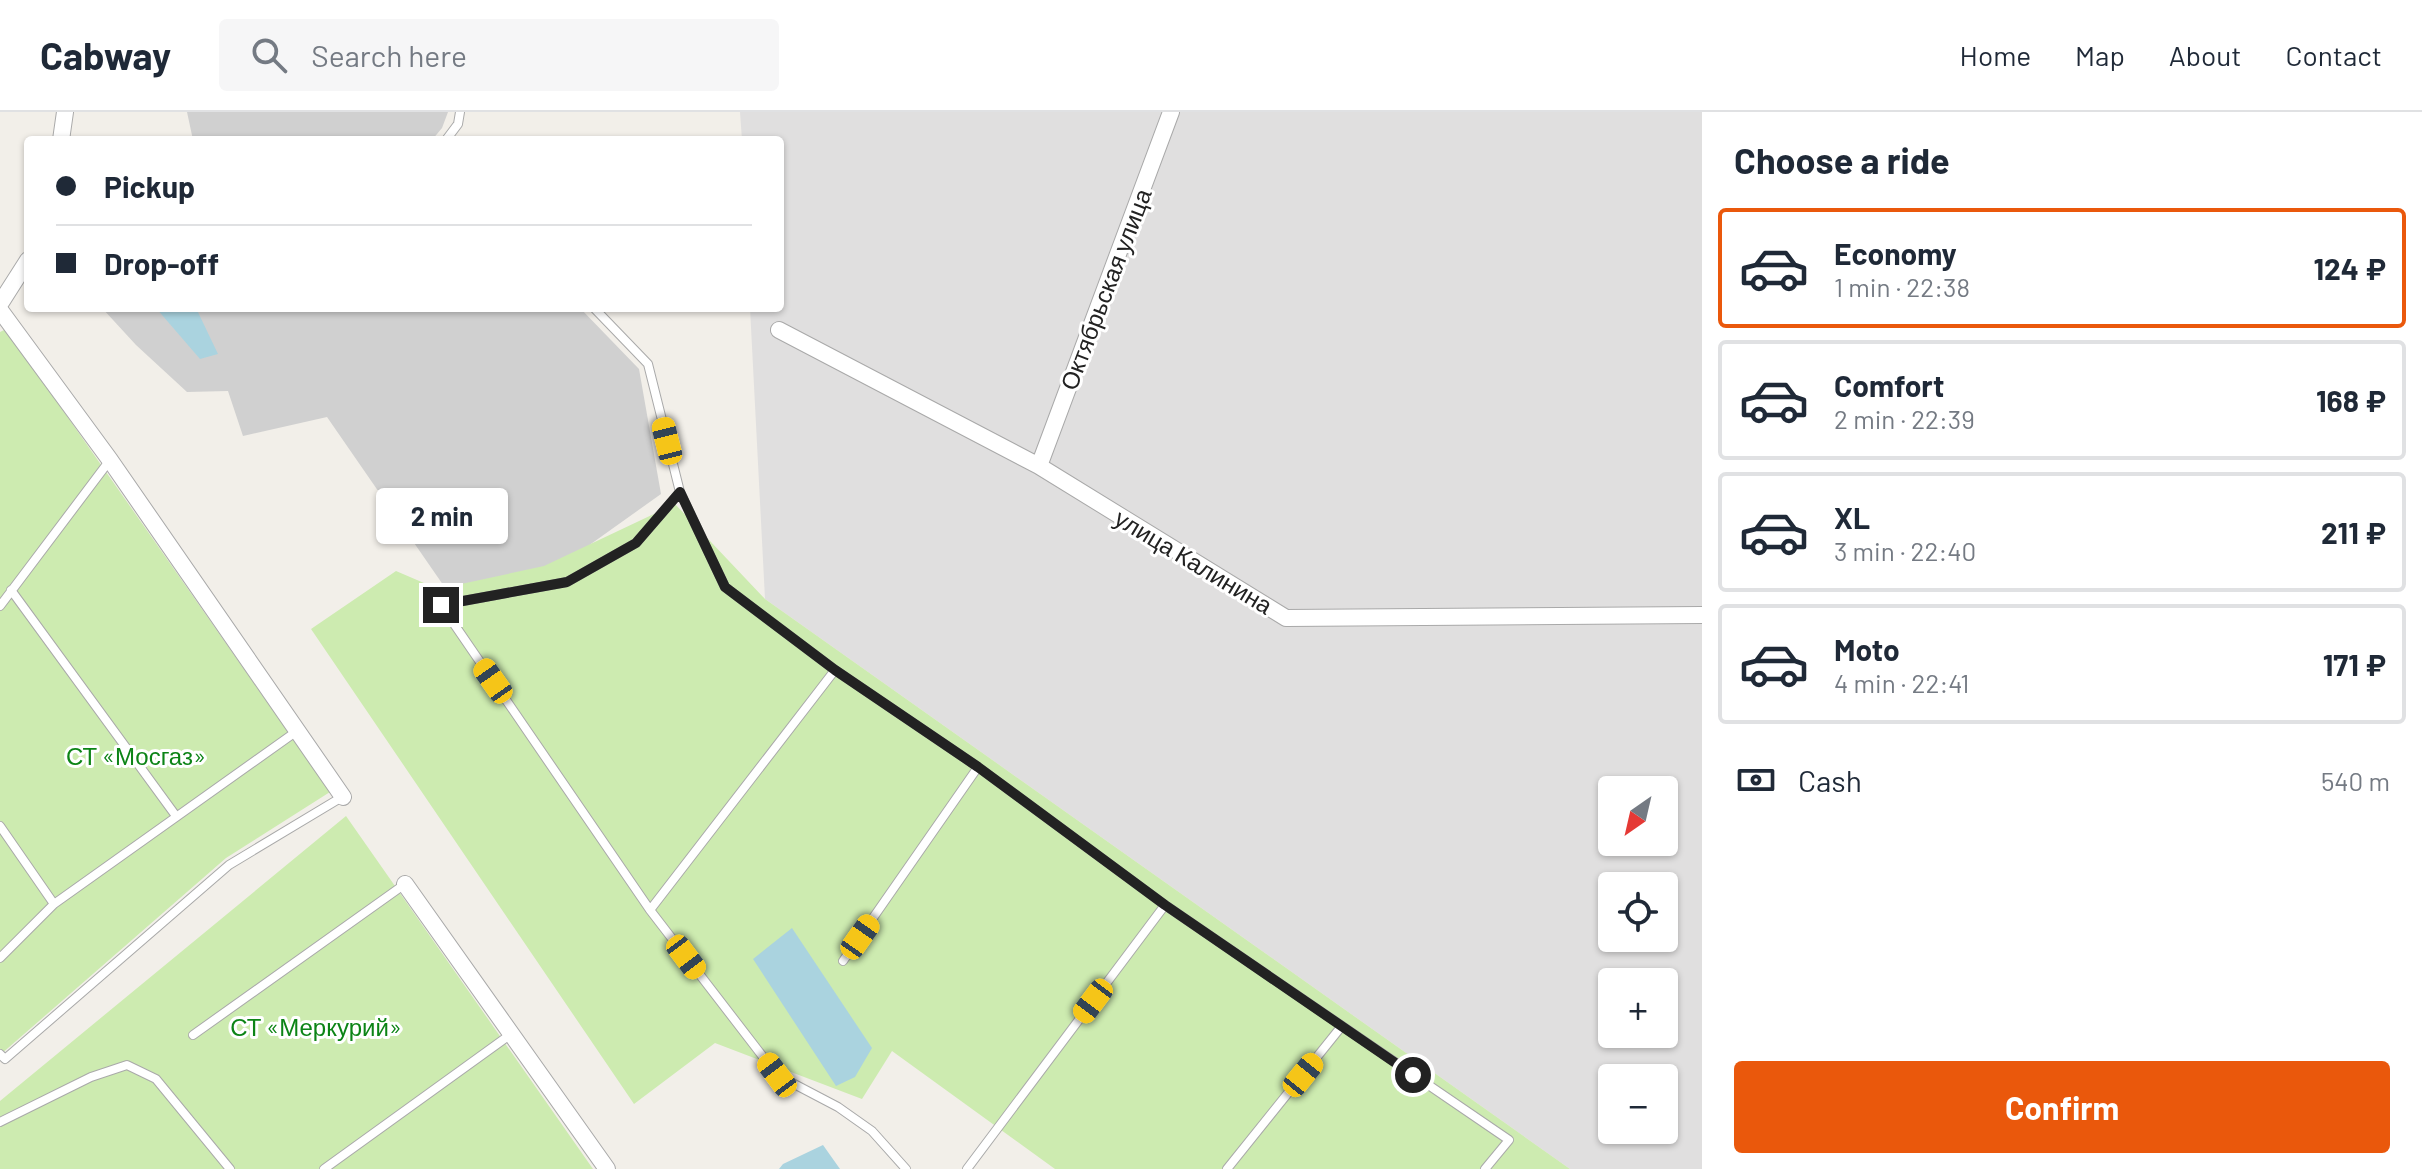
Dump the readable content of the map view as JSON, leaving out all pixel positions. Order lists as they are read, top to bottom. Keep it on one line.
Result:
{"streets":{"street":["Октябрьская улица","улица Калинина"]},"crossings":[["Октябрьская улица","улица Калинина"]],"parks":["СТ «Мосгаз»","СТ «Меркурий»"],"north":"bottom left","page":{"header":"Cabway","search":"Search here","nav":["Home","Map","About","Contact"],"heading":"Choose a ride","banner":["Pickup","Drop-off"],"list":[{"name":"Economy","note":"1 min · 22:38","value":"124 ₽"},{"name":"Comfort","note":"2 min · 22:39","value":"168 ₽"},{"name":"XL","note":"3 min · 22:40","value":"211 ₽"},{"name":"Moto","note":"4 min · 22:41","value":"171 ₽"}],"bubble":"2 min","pay":["Cash","540 m"],"map_buttons":["+","−"],"buttons":"Confirm"}}
